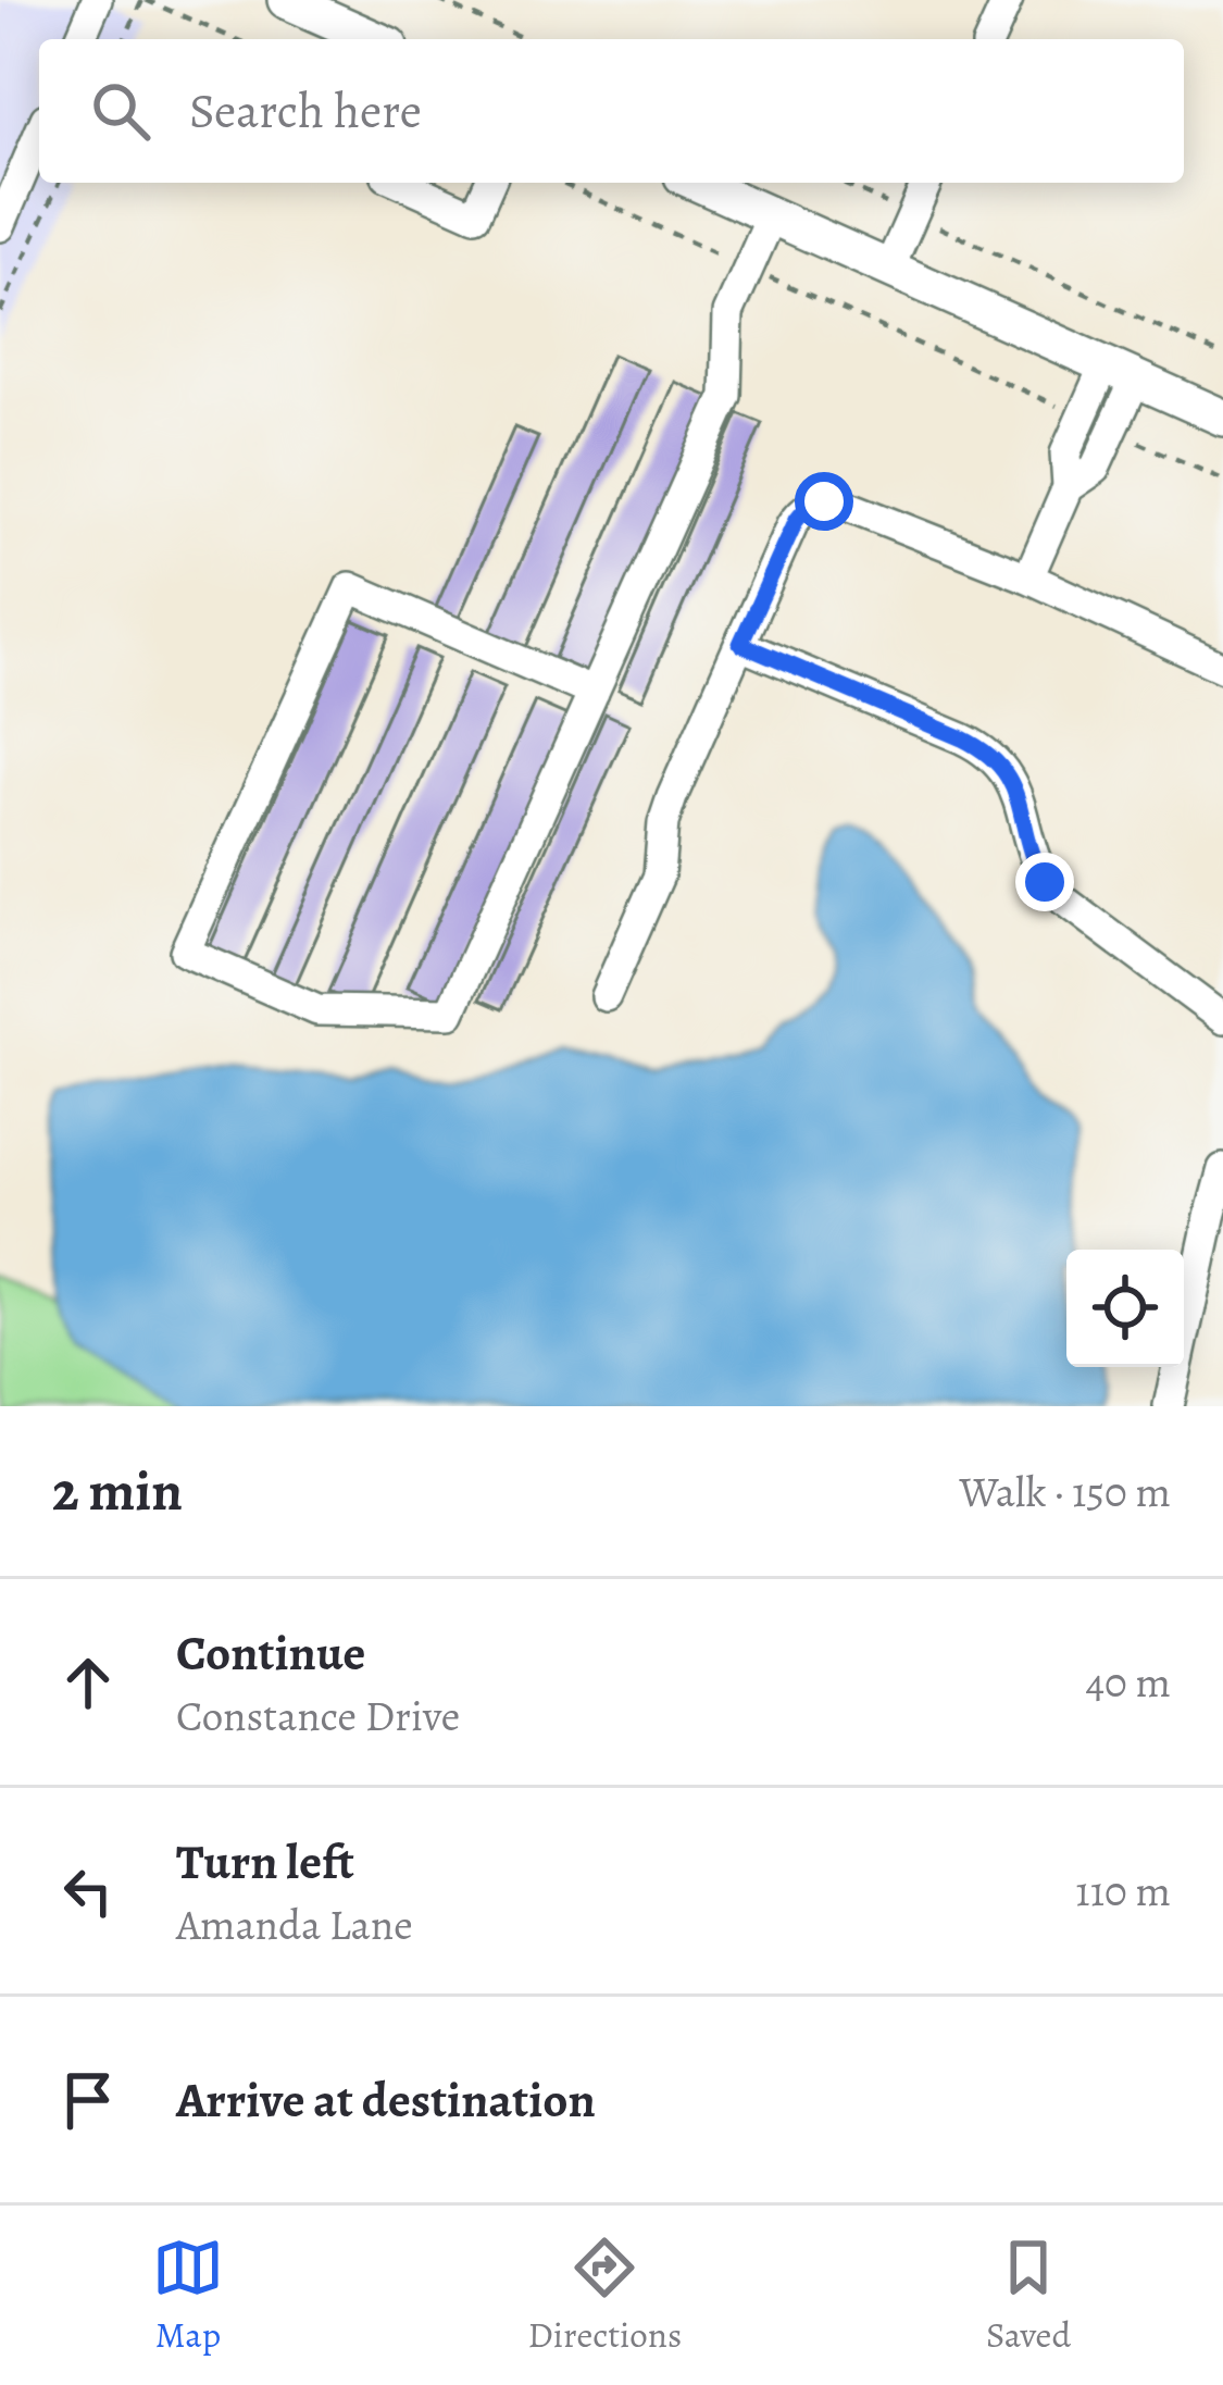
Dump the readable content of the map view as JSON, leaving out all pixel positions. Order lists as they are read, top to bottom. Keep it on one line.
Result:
{"page":{"search":"Search here","heading":["2 min","Walk · 150 m"],"list":[["Continue","Constance Drive","40 m"],["Turn left","Amanda Lane","110 m"],"Arrive at destination"],"nav":["Map","Directions","Saved"]}}
